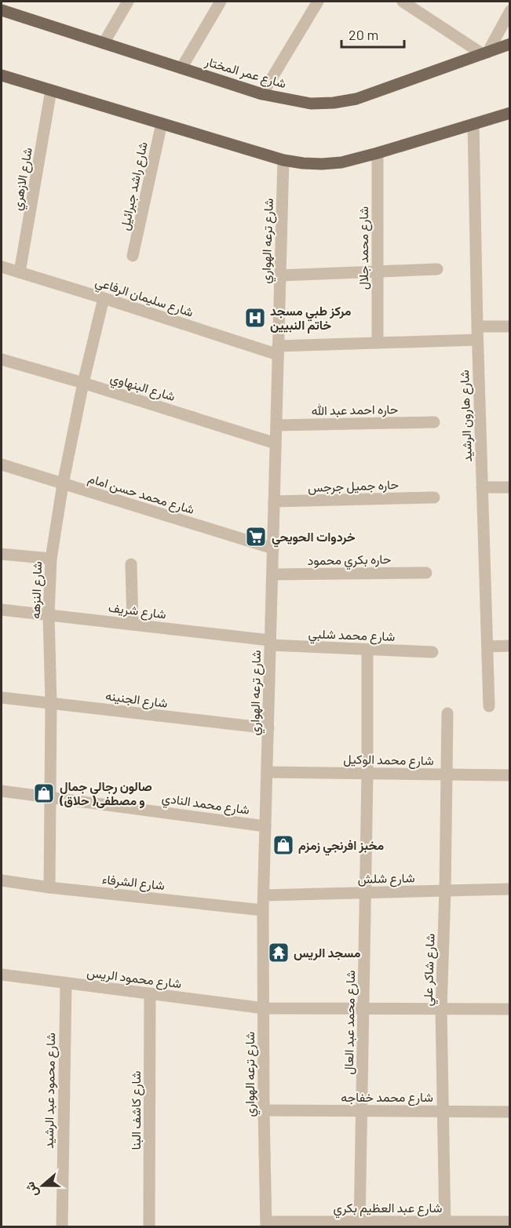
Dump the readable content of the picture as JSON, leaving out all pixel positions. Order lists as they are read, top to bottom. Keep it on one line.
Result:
{"streets":{"main road":["شارع عمر المختار"],"street":["شارع الازهري","شارع راشد جبرائيل","شارع ترعه الهواري","شارع محمد جلال","شارع سليمان الرفاعي","شارع البنهاوي","حاره احمد عبد الله","شارع هارون الرشيد","حاره جميل جرجس","شارع محمد حسن امام","حاره بكري محمود","شارع النزهه","شارع شريف","شارع محمد شلبي","شارع الجنينه","شارع محمد الوكيل","شارع محمد النادي","شارع شلش","شارع الشرفاء","شارع شاكر علي","شارع محمود الريس","شارع محمد عبد العال","شارع محمود عبد الرشيد","شارع محمد خفاجه","شارع كاشف البنا","شارع عبد العظيم بكري"]},"crossings":[["شارع الازهري","شارع سليمان الرفاعي"],["شارع ترعه الهواري","شارع سليمان الرفاعي"],["شارع ترعه الهواري","شارع البنهاوي"],["شارع ترعه الهواري","حاره احمد عبد الله"],["شارع ترعه الهواري","حاره جميل جرجس"],["شارع ترعه الهواري","شارع محمد حسن امام"],["شارع ترعه الهواري","حاره بكري محمود"],["شارع ترعه الهواري","شارع شريف"],["شارع ترعه الهواري","شارع محمد شلبي"],["شارع ترعه الهواري","شارع الجنينه"],["شارع ترعه الهواري","شارع محمد الوكيل"],["شارع ترعه الهواري","شارع محمد النادي"],["شارع ترعه الهواري","شارع شلش"],["شارع ترعه الهواري","شارع الشرفاء"],["شارع ترعه الهواري","شارع محمود الريس"],["شارع ترعه الهواري","شارع محمد خفاجه"],["شارع ترعه الهواري","شارع عبد العظيم بكري"],["شارع محمد جلال","شارع سليمان الرفاعي"],["شارع سليمان الرفاعي","شارع هارون الرشيد"],["شارع سليمان الرفاعي","شارع النزهه"],["شارع البنهاوي","شارع النزهه"],["شارع محمد حسن امام","شارع النزهه"],["شارع النزهه","شارع شريف"],["شارع النزهه","شارع الجنينه"],["شارع النزهه","شارع محمد النادي"],["شارع النزهه","شارع الشرفاء"],["شارع شريف","شارع محمد شلبي"],["شارع محمد شلبي","شارع محمد عبد العال"],["شارع محمد الوكيل","شارع شاكر علي"],["شارع محمد الوكيل","شارع محمد عبد العال"],["شارع شلش","شارع شاكر علي"],["شارع شلش","شارع محمد عبد العال"],["شارع شاكر علي","شارع محمود الريس"],["شارع شاكر علي","شارع محمد خفاجه"],["شارع شاكر علي","شارع عبد العظيم بكري"],["شارع محمود الريس","شارع محمد عبد العال"],["شارع محمود الريس","شارع محمود عبد الرشيد"],["شارع محمود الريس","شارع كاشف البنا"],["شارع محمد عبد العال","شارع محمد خفاجه"],["شارع محمد عبد العال","شارع عبد العظيم بكري"]],"places":{"hospital":["مركز طبي مسجد خاتم النبيين"],"supermarket":["خردوات الحويحي"],"shop":["صالون رجالي جمال و مصطفى( حلاق)","مخبز افرنجي زمزم"],"temple":["مسجد الريس"]},"scale_bar":"20 m","north":"left"}
